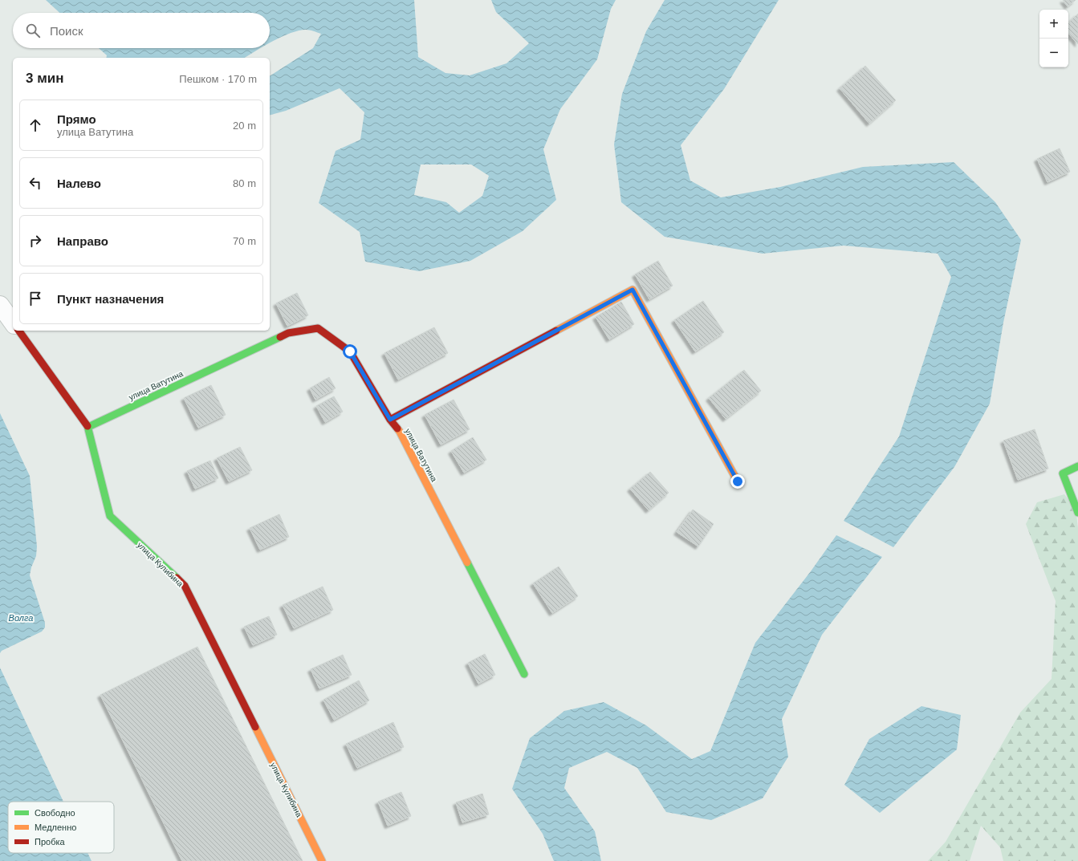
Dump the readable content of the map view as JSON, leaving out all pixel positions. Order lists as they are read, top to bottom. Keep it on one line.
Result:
{"streets":{"street":["улица Ватутина","улица Кулибина"]},"crossings":[["улица Ватутина","улица Кулибина"]],"water":["Волга"],"legend":["Свободно","Медленно","Пробка"],"page":{"map_buttons":["+","−"],"search":"Поиск","heading":["3 мин","Пешком · 170 m"],"list":[["Прямо","улица Ватутина","20 m"],["Налево","80 m"],["Направо","70 m"],"Пункт назначения"]}}
